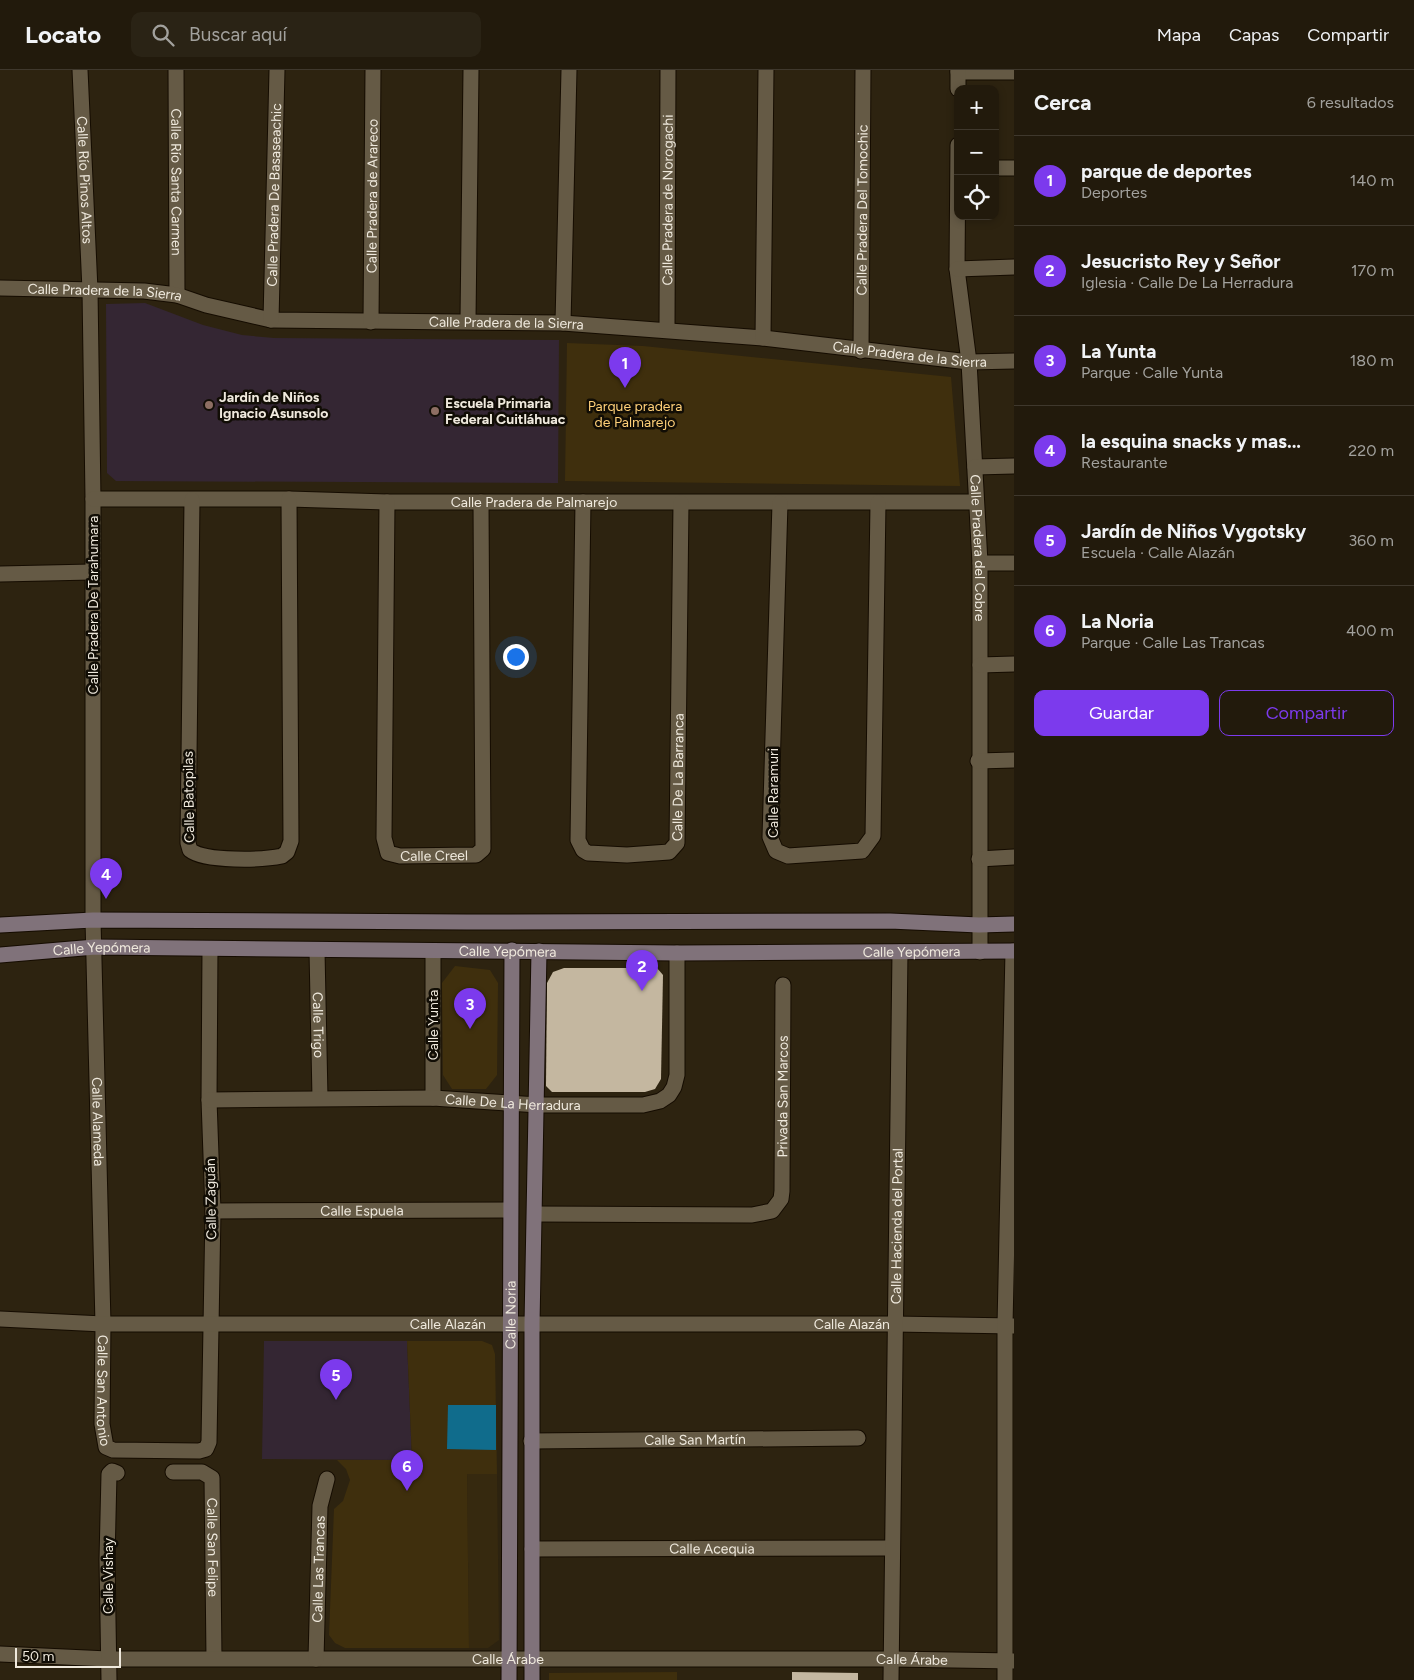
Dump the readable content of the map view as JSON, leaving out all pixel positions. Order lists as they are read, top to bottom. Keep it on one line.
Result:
{"streets":{"main road":["Calle Yepómera","Calle Noria"],"street":["Calle Río Pinos Altos","Calle Río Santa Carmen","Calle Pradera De Basaseachic","Calle Pradera de Arareco","Calle Pradera de Norogachi","Calle Pradera Del Tomochic","Calle Pradera de la Sierra","Calle Pradera de Palmarejo","Calle Pradera del Cobre","Calle Pradera De Tarahumara","Calle De La Barranca","Calle Raramuri","Calle Batopilas","Calle Creel","Calle Trigo","Calle Yunta","Privada San Marcos","Calle De La Herradura","Calle Alameda","Calle Zaguán","Calle Espuela","Calle Hacienda del Portal","Calle Alazán","Calle San Antonio","Calle San Martín","Calle San Felipe","Calle Acequia","Calle Las Trancas","Calle Vishay","Calle Árabe"]},"crossings":[["Calle Río Pinos Altos","Calle Pradera de la Sierra"],["Calle Río Pinos Altos","Calle Pradera De Tarahumara"],["Calle Río Santa Carmen","Calle Pradera de la Sierra"],["Calle Pradera De Basaseachic","Calle Pradera de la Sierra"],["Calle Pradera de Arareco","Calle Pradera de la Sierra"],["Calle Pradera de Norogachi","Calle Pradera de la Sierra"],["Calle Pradera Del Tomochic","Calle Pradera de la Sierra"],["Calle Pradera de la Sierra","Calle Pradera del Cobre"],["Calle Pradera de la Sierra","Calle Pradera De Tarahumara"],["Calle Pradera de Palmarejo","Calle Pradera del Cobre"],["Calle Pradera de Palmarejo","Calle Pradera De Tarahumara"],["Calle Pradera de Palmarejo","Calle De La Barranca"],["Calle Pradera de Palmarejo","Calle Raramuri"],["Calle Pradera de Palmarejo","Calle Batopilas"],["Calle Pradera de Palmarejo","Calle Creel"],["Calle Pradera del Cobre","Calle Yepómera"],["Calle Pradera De Tarahumara","Calle Yepómera"],["Calle Pradera De Tarahumara","Calle Alameda"],["Calle Yepómera","Calle Trigo"],["Calle Yepómera","Calle Yunta"],["Calle Yepómera","Calle De La Herradura"],["Calle Yepómera","Calle Alameda"],["Calle Yepómera","Calle Zaguán"],["Calle Yepómera","Calle Hacienda del Portal"],["Calle Yepómera","Calle Noria"],["Calle Trigo","Calle De La Herradura"],["Calle Yunta","Calle De La Herradura"],["Privada San Marcos","Calle Noria"],["Calle De La Herradura","Calle Zaguán"],["Calle De La Herradura","Calle Noria"],["Calle Alameda","Calle Alazán"],["Calle Alameda","Calle San Antonio"],["Calle Zaguán","Calle Espuela"],["Calle Zaguán","Calle Alazán"],["Calle Zaguán","Calle San Antonio"],["Calle Espuela","Calle Noria"],["Calle Hacienda del Portal","Calle Alazán"],["Calle Hacienda del Portal","Calle Acequia"],["Calle Hacienda del Portal","Calle Árabe"],["Calle Noria","Calle Alazán"],["Calle Noria","Calle San Martín"],["Calle Noria","Calle Acequia"],["Calle Noria","Calle Árabe"],["Calle Alazán","Calle San Antonio"],["Calle San Felipe","Calle Árabe"],["Calle Las Trancas","Calle Árabe"],["Calle Vishay","Calle Árabe"]],"parks":["Parque pradera de Palmarejo"],"places":["Jardín de Niños Ignacio Asunsolo","Escuela Primaria Federal Cuitláhuac"],"scale_bar":"50 m","page":{"header":"Locato","search":"Buscar aquí","nav":["Mapa","Capas","Compartir"],"heading":["Cerca","6 resultados"],"map_buttons":["+","−"],"list":[{"mark":"1","name":"parque de deportes","note":"Deportes","value":"140 m"},{"mark":"2","name":"Jesucristo Rey y Señor","note":"Iglesia · Calle De La Herradura","value":"170 m"},{"mark":"3","name":"La Yunta","note":"Parque · Calle Yunta","value":"180 m"},{"mark":"4","name":"la esquina snacks y mas...","note":"Restaurante","value":"220 m"},{"mark":"5","name":"Jardín de Niños Vygotsky","note":"Escuela · Calle Alazán","value":"360 m"},{"mark":"6","name":"La Noria","note":"Parque · Calle Las Trancas","value":"400 m"}],"pins":["1","4","2","3","5","6"],"buttons":["Guardar","Compartir"],"scale":"50 m"}}
